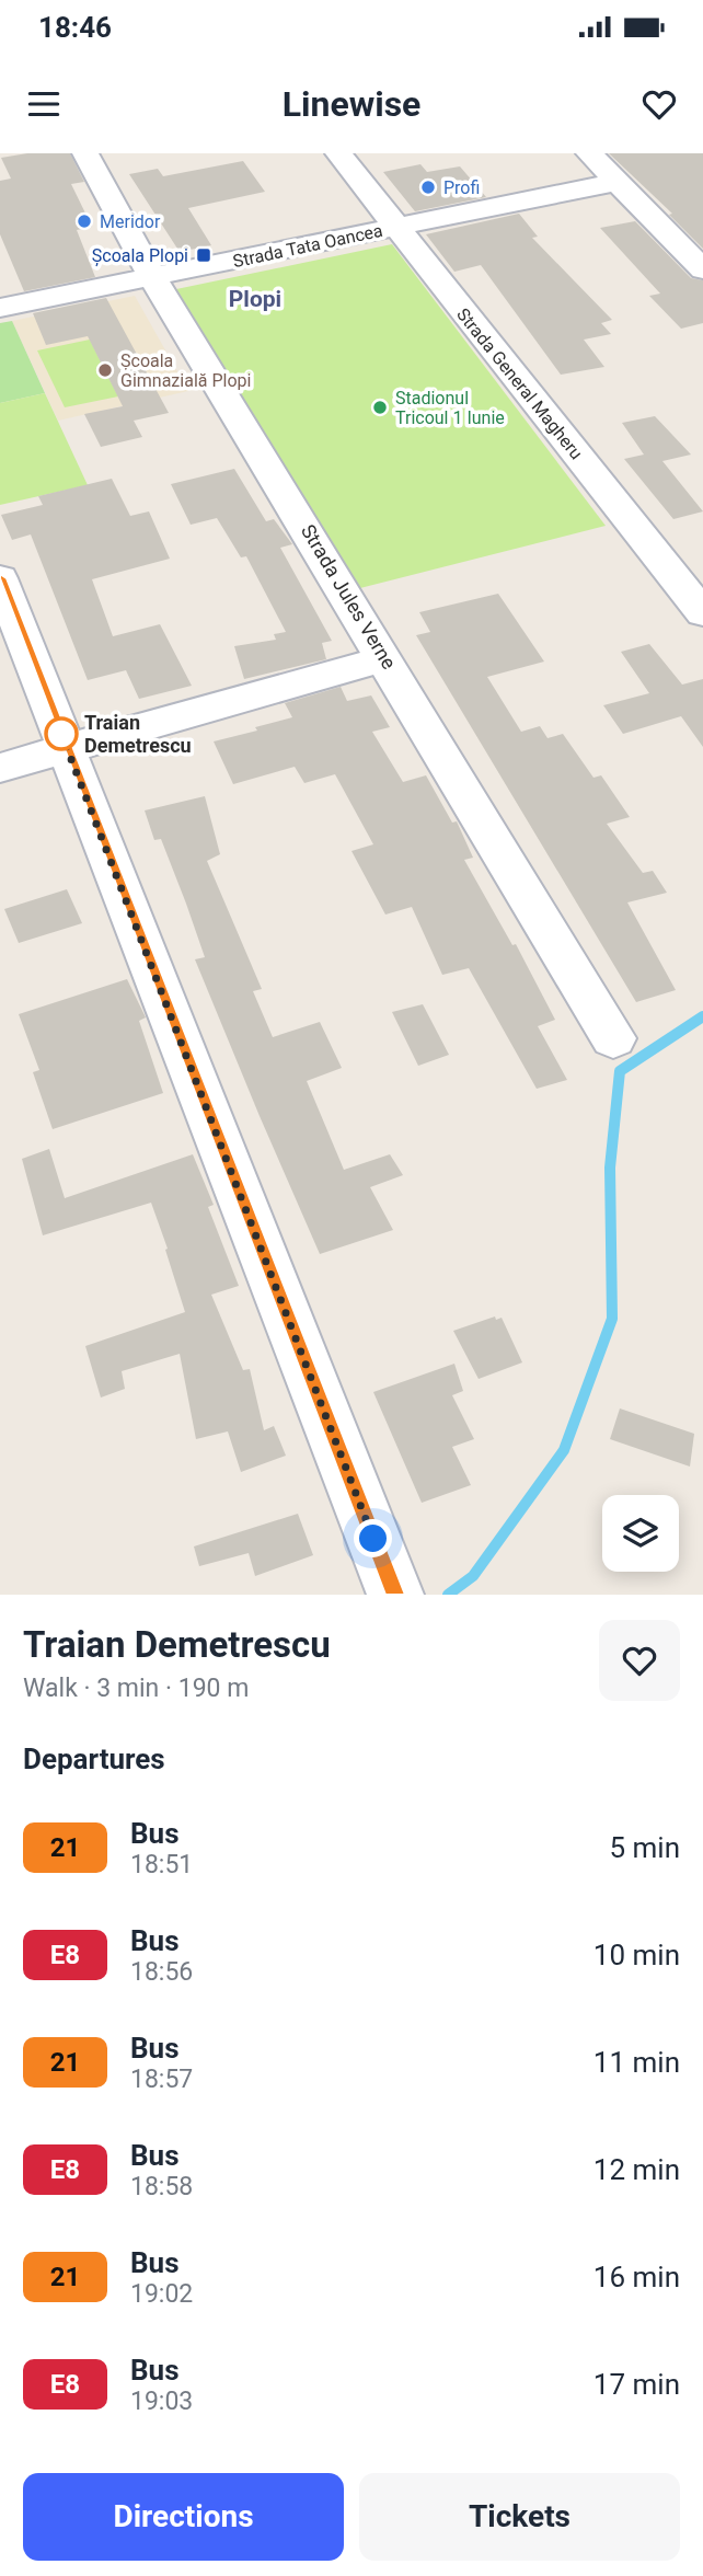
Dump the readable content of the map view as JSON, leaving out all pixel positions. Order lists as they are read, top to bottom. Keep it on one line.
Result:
{"streets":{"street":["Strada Tata Oancea","Strada General Magheru","Strada Jules Verne"]},"crossings":[["Strada Tata Oancea","Strada General Magheru"],["Strada Tata Oancea","Strada Jules Verne"]],"districts":["Plopi"],"places":{"other":["Profi","Meridor","Școala Gimnazială Plopi","Stadionul Tricoul 1 Iunie","Traian Demetrescu"],"transit":["Școala Plopi"]},"lines":["bus line 21"],"page":{"status":"18:46","header":"Linewise","heading":[["Traian Demetrescu","Walk · 3 min · 190 m"],"Departures"],"list":[{"mark":"21","name":"Bus","note":"18:51","value":"5 min"},{"mark":"E8","name":"Bus","note":"18:56","value":"10 min"},{"mark":"21","name":"Bus","note":"18:57","value":"11 min"},{"mark":"E8","name":"Bus","note":"18:58","value":"12 min"},{"mark":"21","name":"Bus","note":"19:02","value":"16 min"},{"mark":"E8","name":"Bus","note":"19:03","value":"17 min"}],"buttons":["Directions","Tickets"]}}
